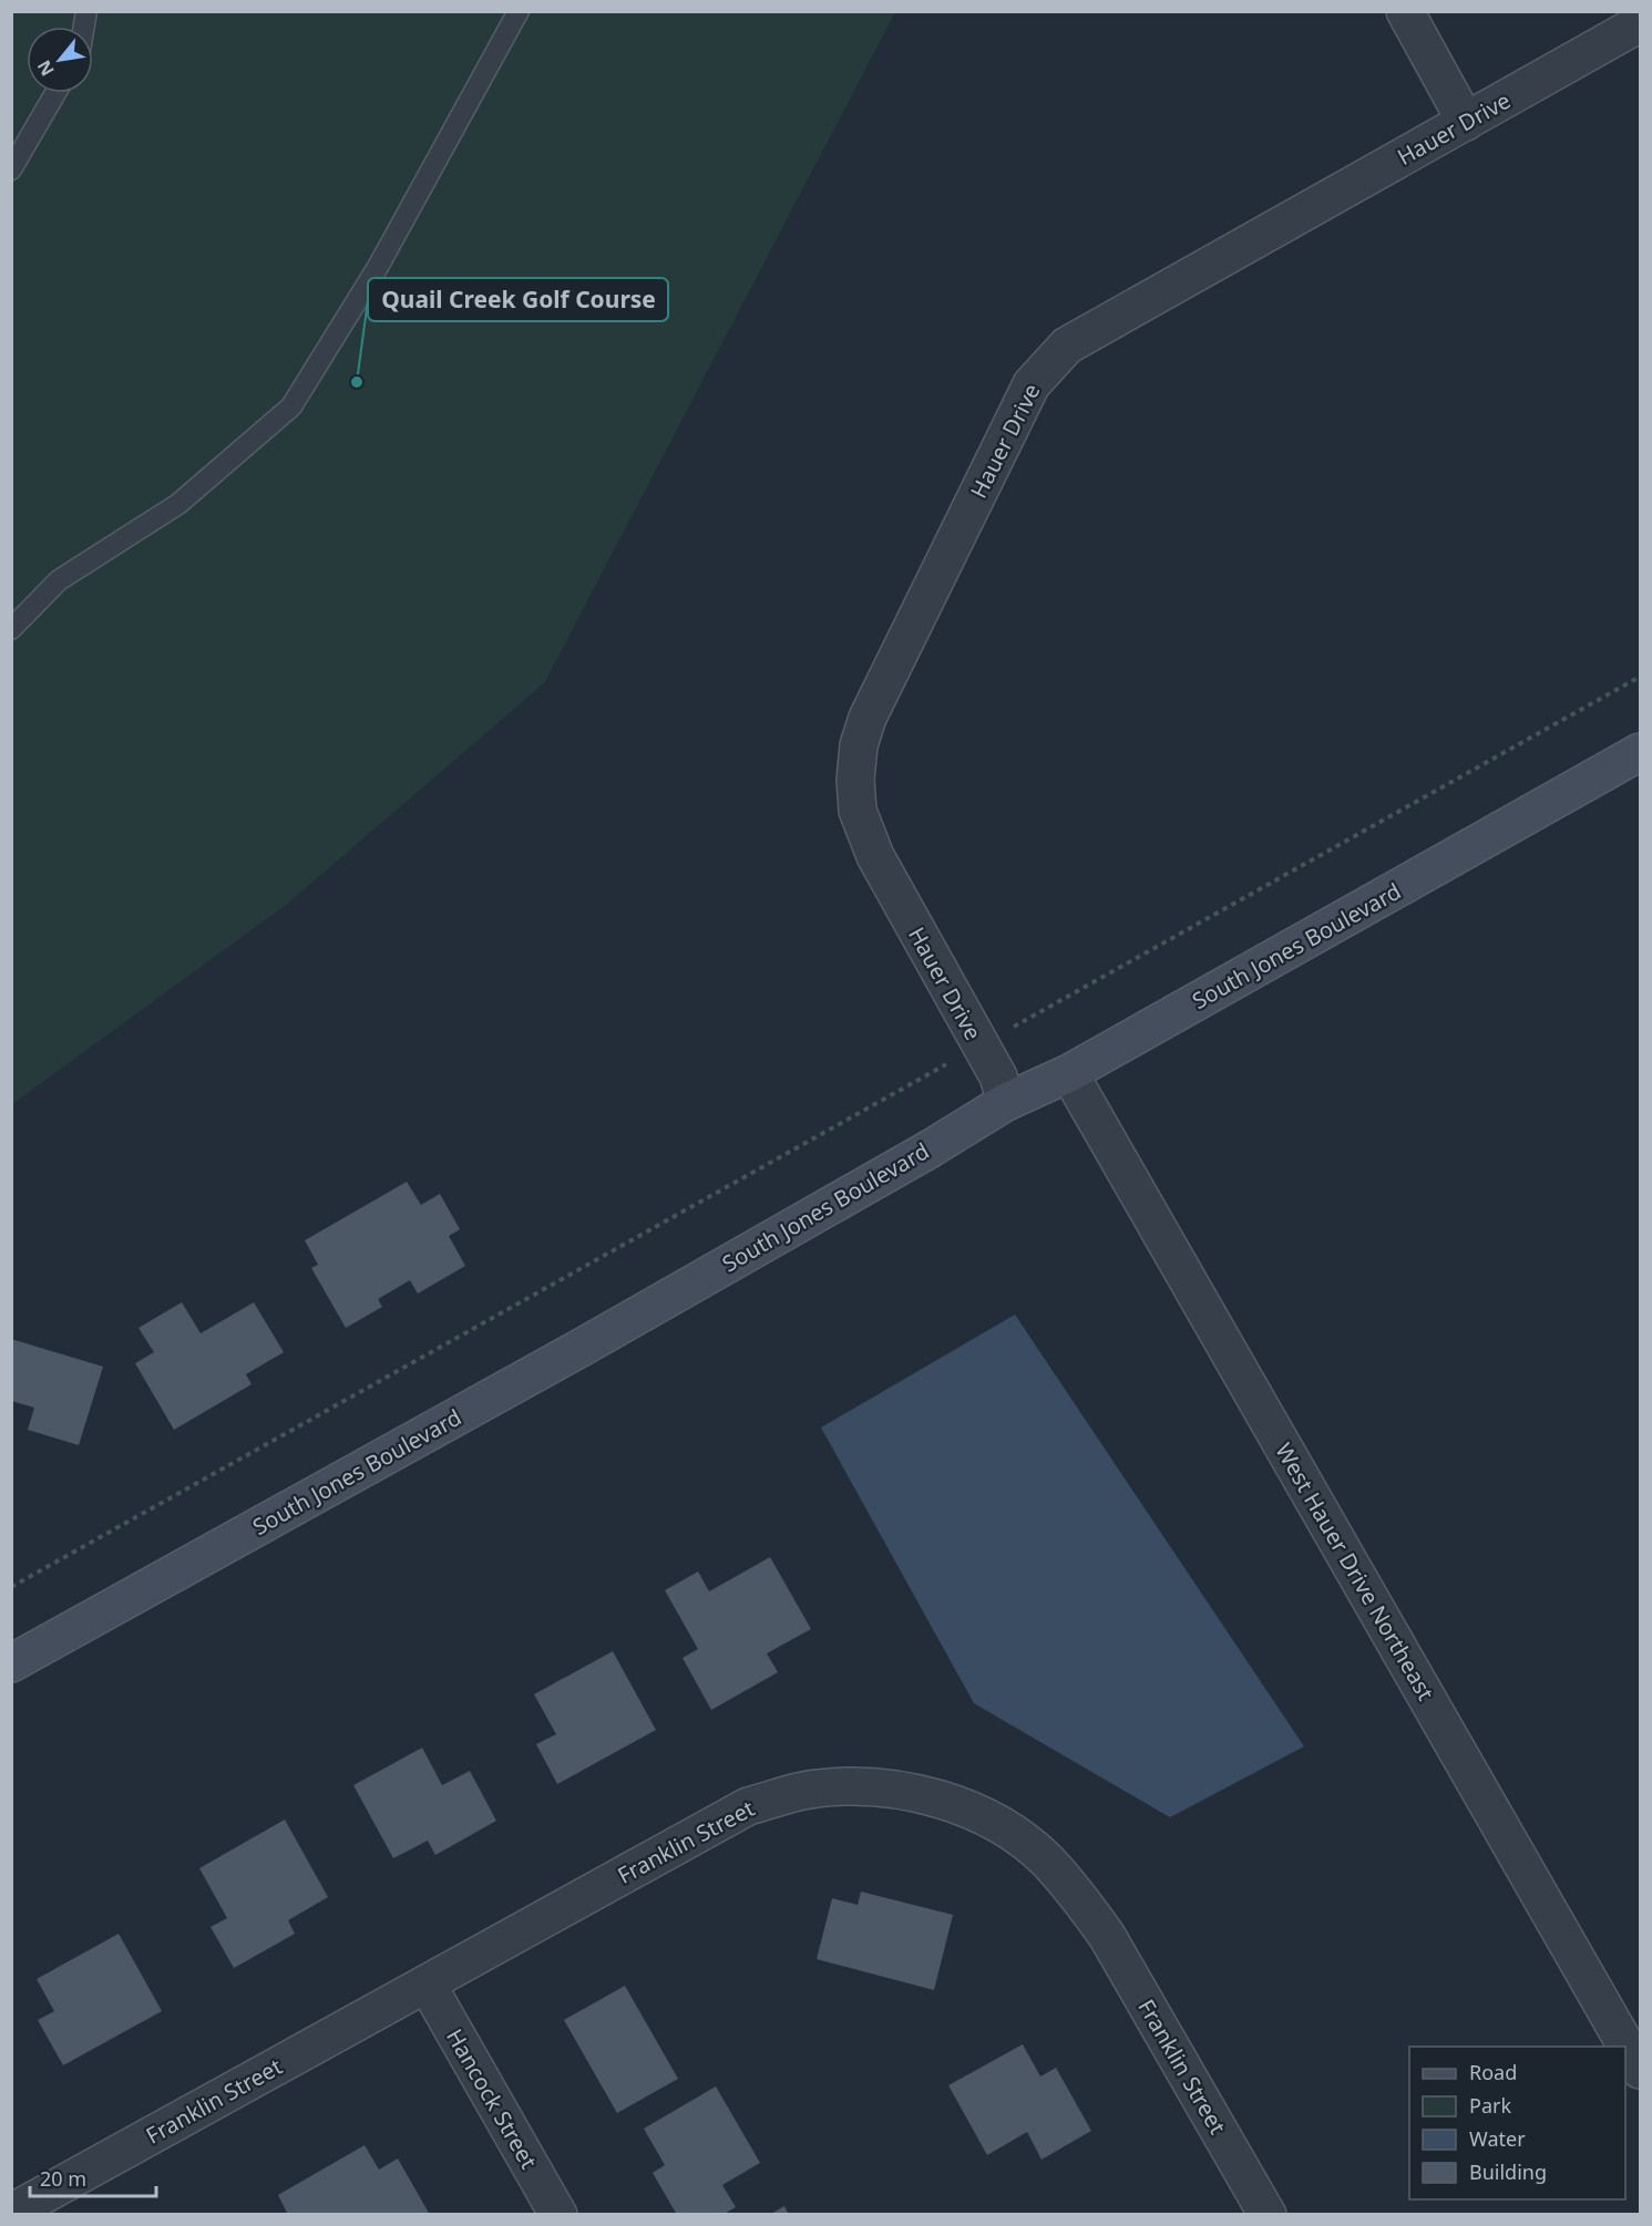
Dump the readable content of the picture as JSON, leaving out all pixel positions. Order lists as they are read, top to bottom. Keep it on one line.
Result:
{"streets":{"street":["Hauer Drive","South Jones Boulevard","West Hauer Drive Northeast","Franklin Street","Hancock Street"]},"crossings":[["Hauer Drive","South Jones Boulevard"],["South Jones Boulevard","West Hauer Drive Northeast"],["Franklin Street","Hancock Street"]],"places":["Quail Creek Golf Course"],"legend":["Road","Park","Water","Building"],"scale_bar":"20 m","north":"bottom left"}
